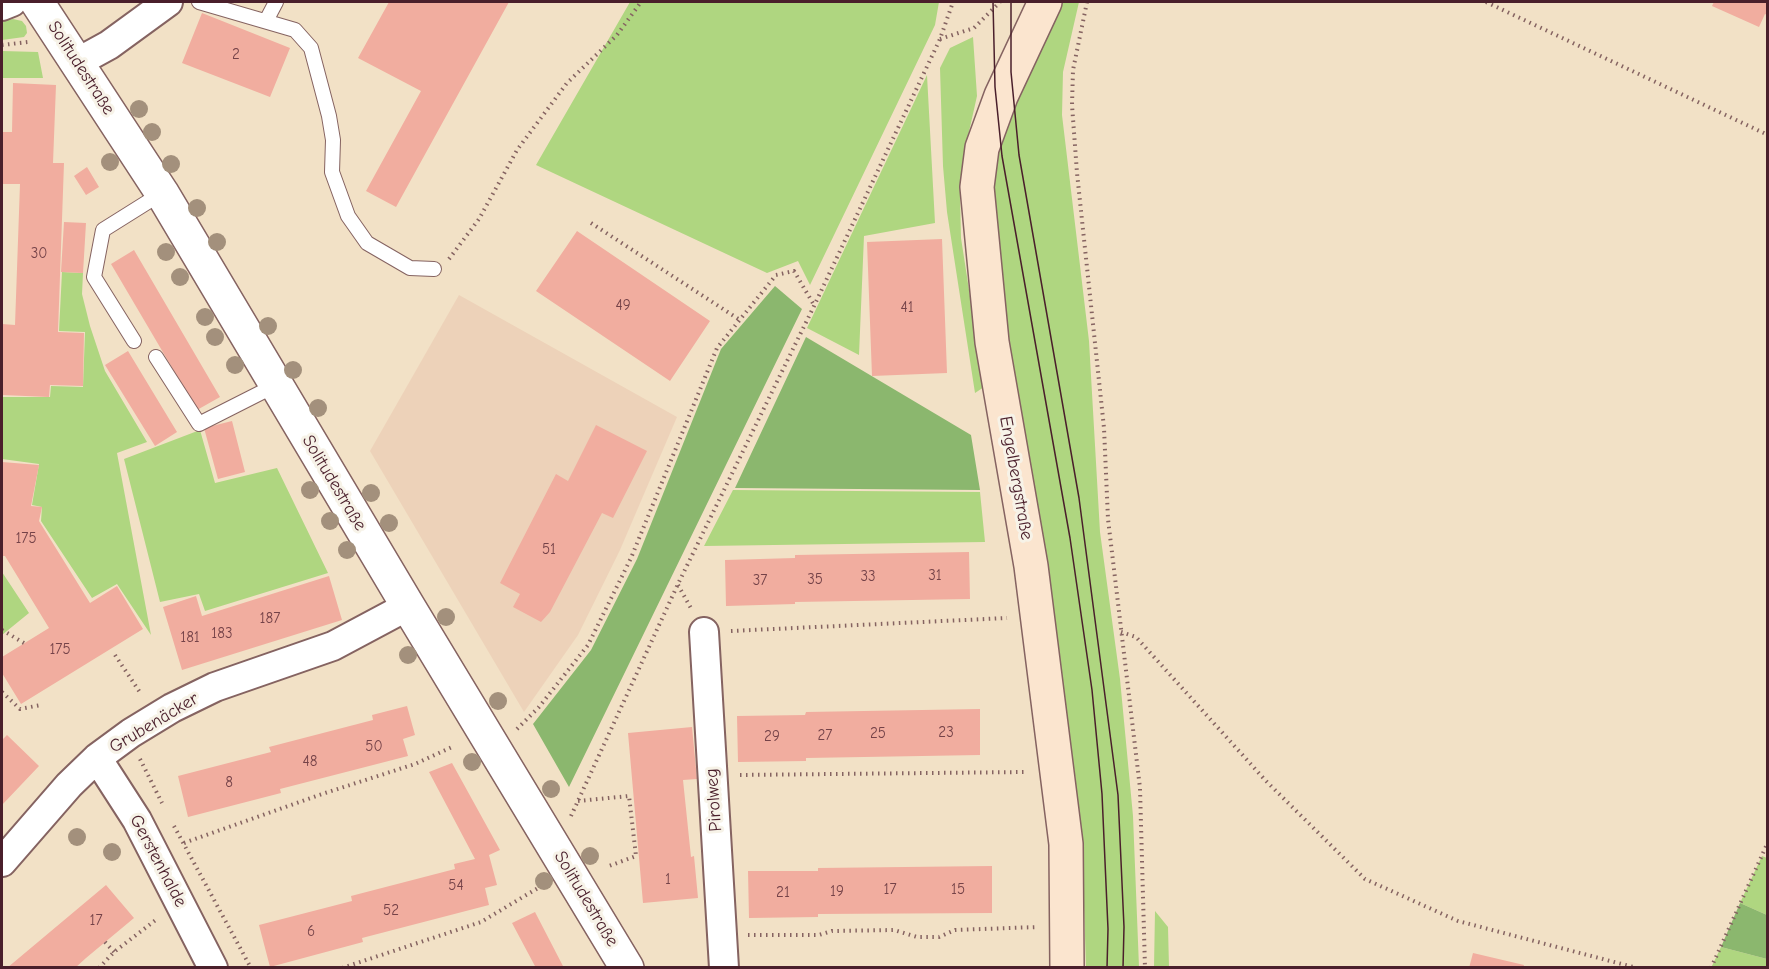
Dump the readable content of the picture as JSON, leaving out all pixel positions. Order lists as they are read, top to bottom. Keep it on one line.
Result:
{"streets":{"main road":["Engelbergstraße"],"street":["Solitudestraße","Grubenäcker","Pirolweg","Gerstenhalde"]},"crossings":[["Solitudestraße","Grubenäcker"],["Grubenäcker","Gerstenhalde"]],"house_numbers":["2","30","49","41","175","51","31","33","35","37","187","183","181","175","23","25","27","29","50","48","8","1","54","17","15","19","21","52","17","6"]}
